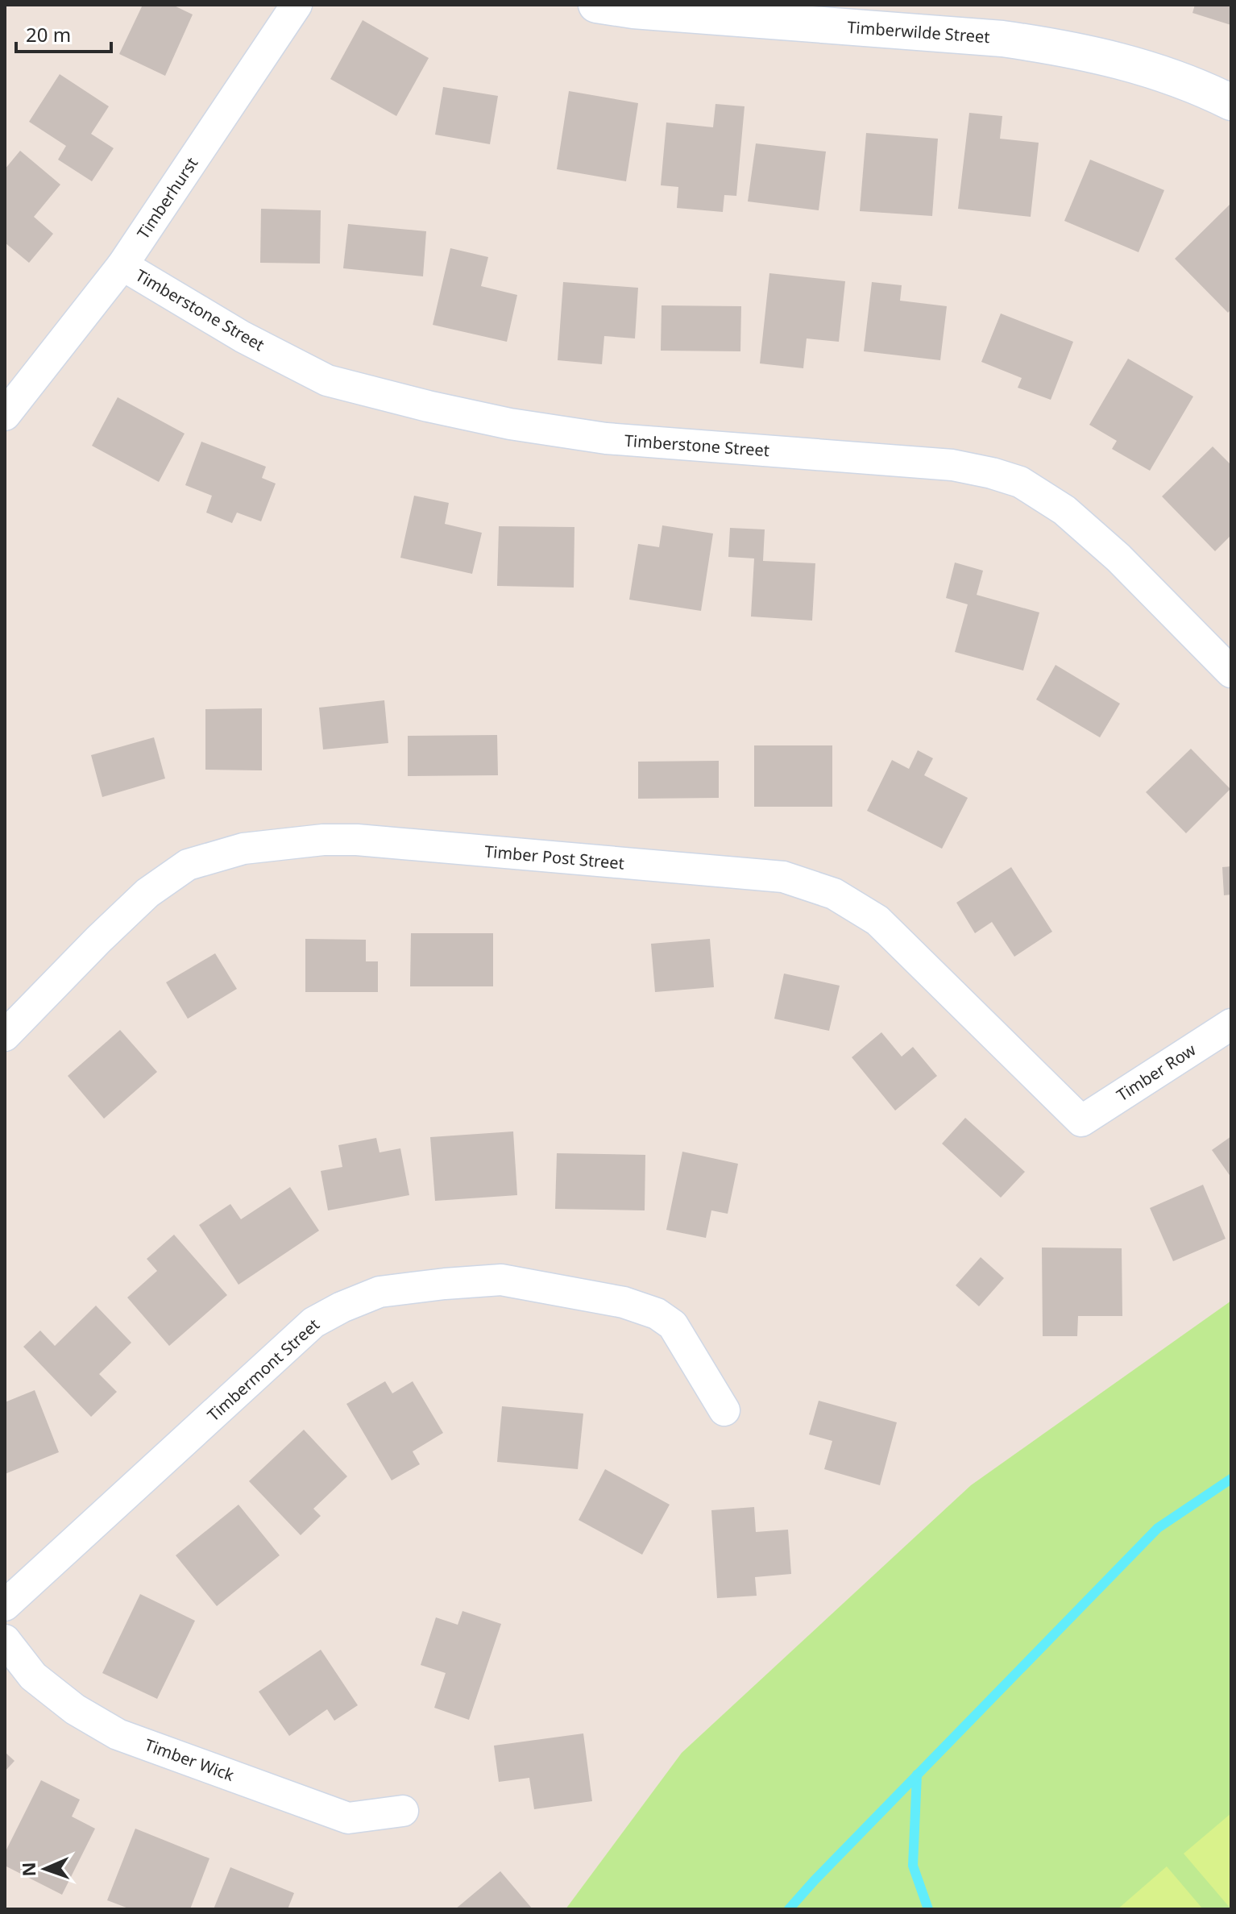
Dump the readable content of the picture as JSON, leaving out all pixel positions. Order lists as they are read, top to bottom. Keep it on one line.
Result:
{"streets":{"street":["Timberwilde Street","Timberhurst","Timberstone Street","Timber Post Street","Timber Row","Timbermont Street","Timber Wick"]},"crossings":[["Timberhurst","Timberstone Street"],["Timber Post Street","Timber Row"]],"scale_bar":"20 m","north":"left"}
